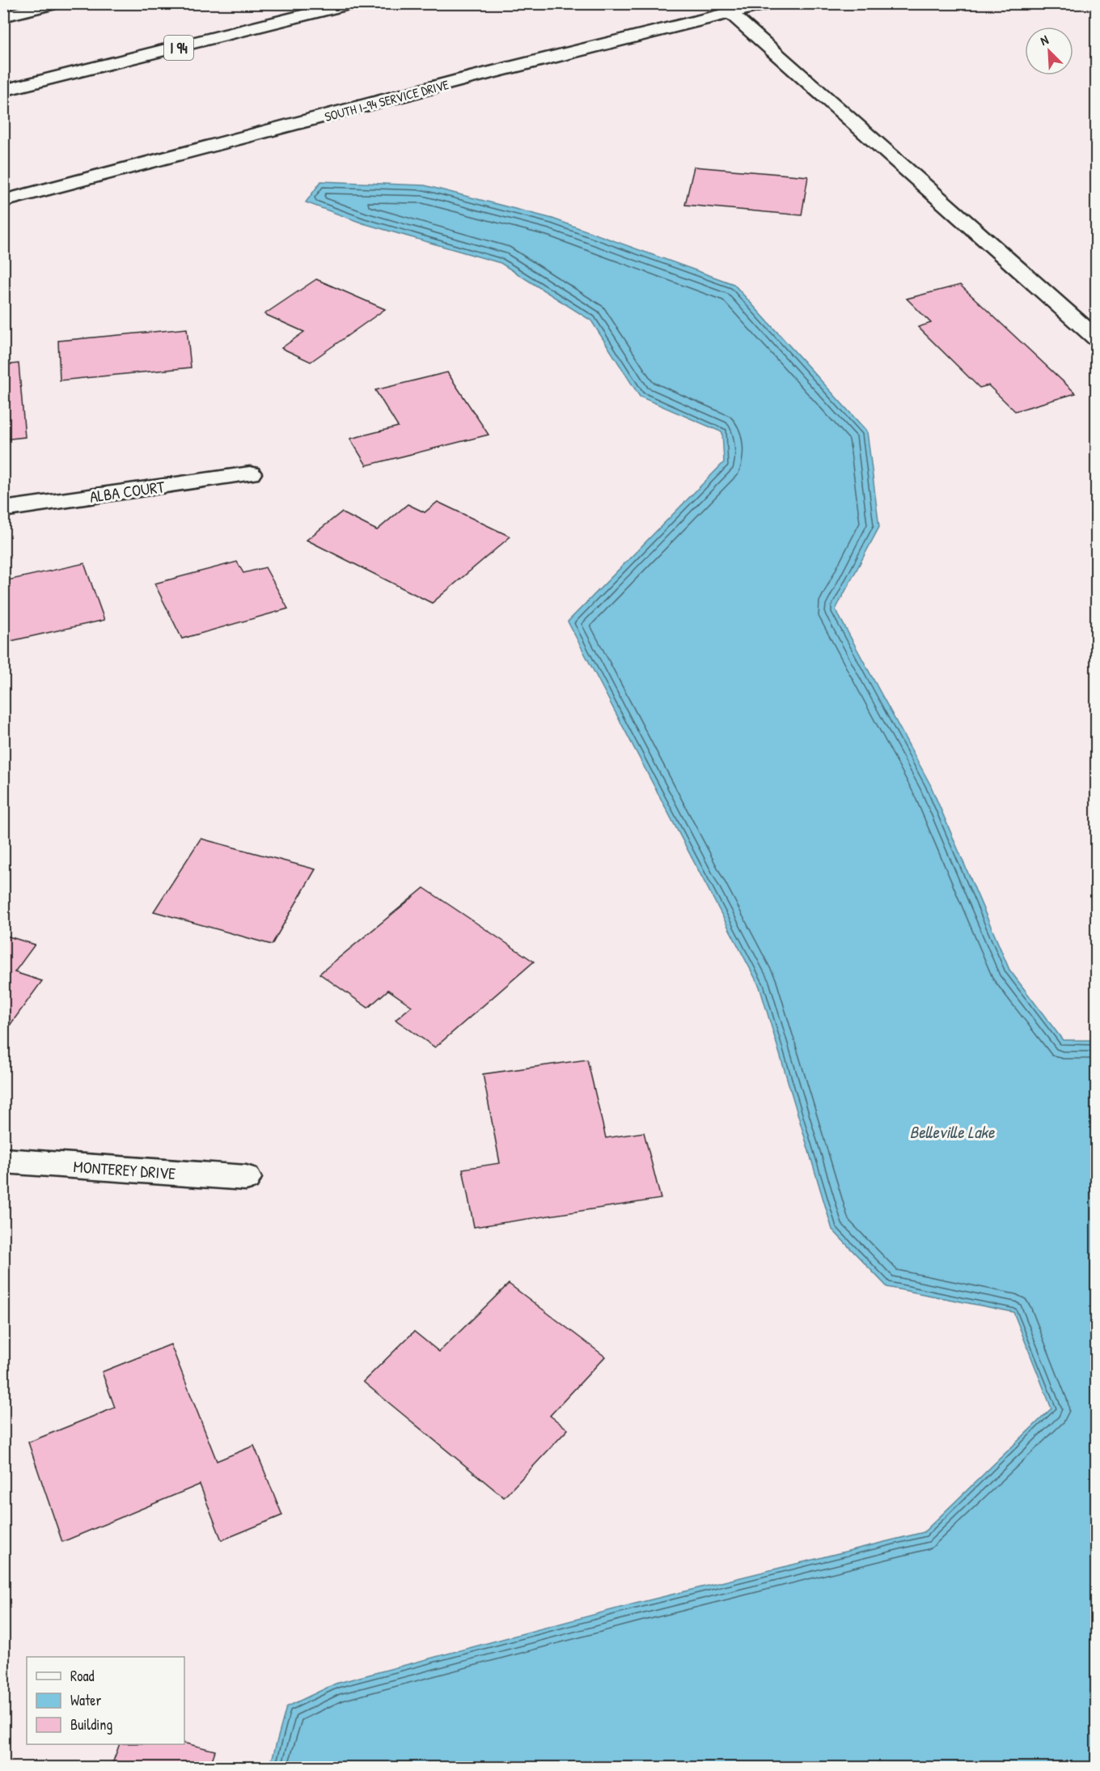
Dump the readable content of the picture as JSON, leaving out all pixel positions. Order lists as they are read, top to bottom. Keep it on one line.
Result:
{"streets":{"main road":["I 94","SOUTH I-94 SERVICE DRIVE","ALBA COURT","MONTEREY DRIVE"]},"water":["Belleville Lake"],"legend":["Road","Water","Building"],"north":"top left"}
